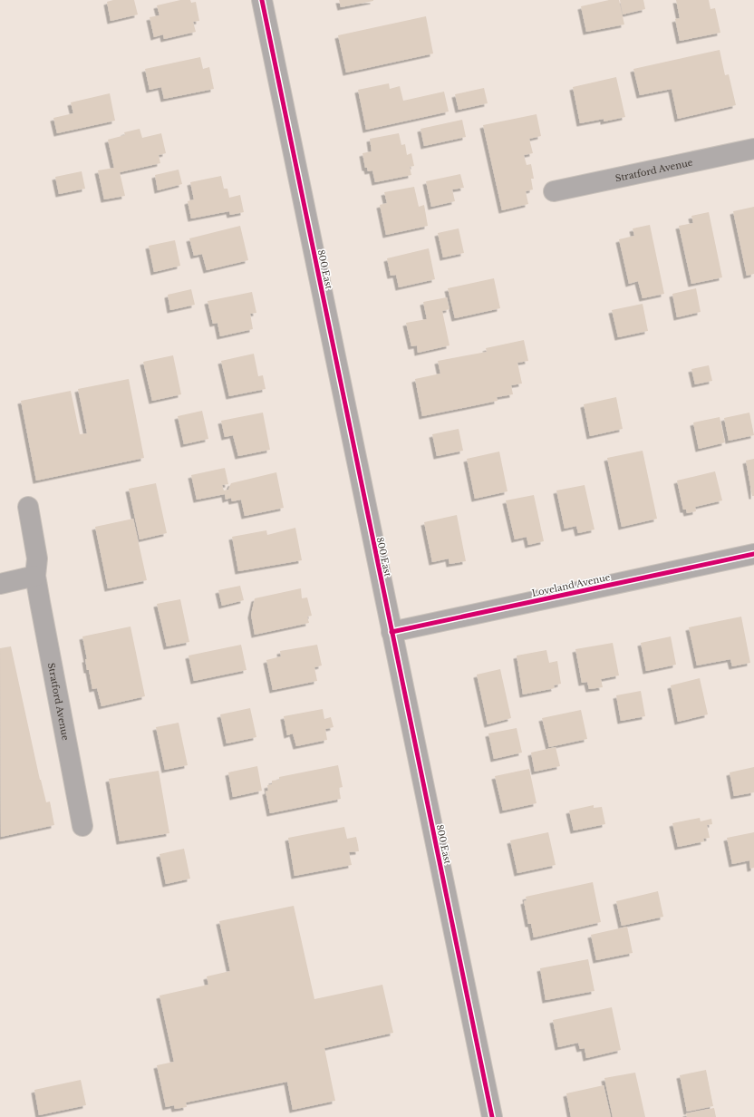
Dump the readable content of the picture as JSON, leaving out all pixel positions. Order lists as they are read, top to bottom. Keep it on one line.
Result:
{"streets":{"street":["Stratford Avenue","800 East","Loveland Avenue"]},"crossings":[["800 East","Loveland Avenue"]]}
